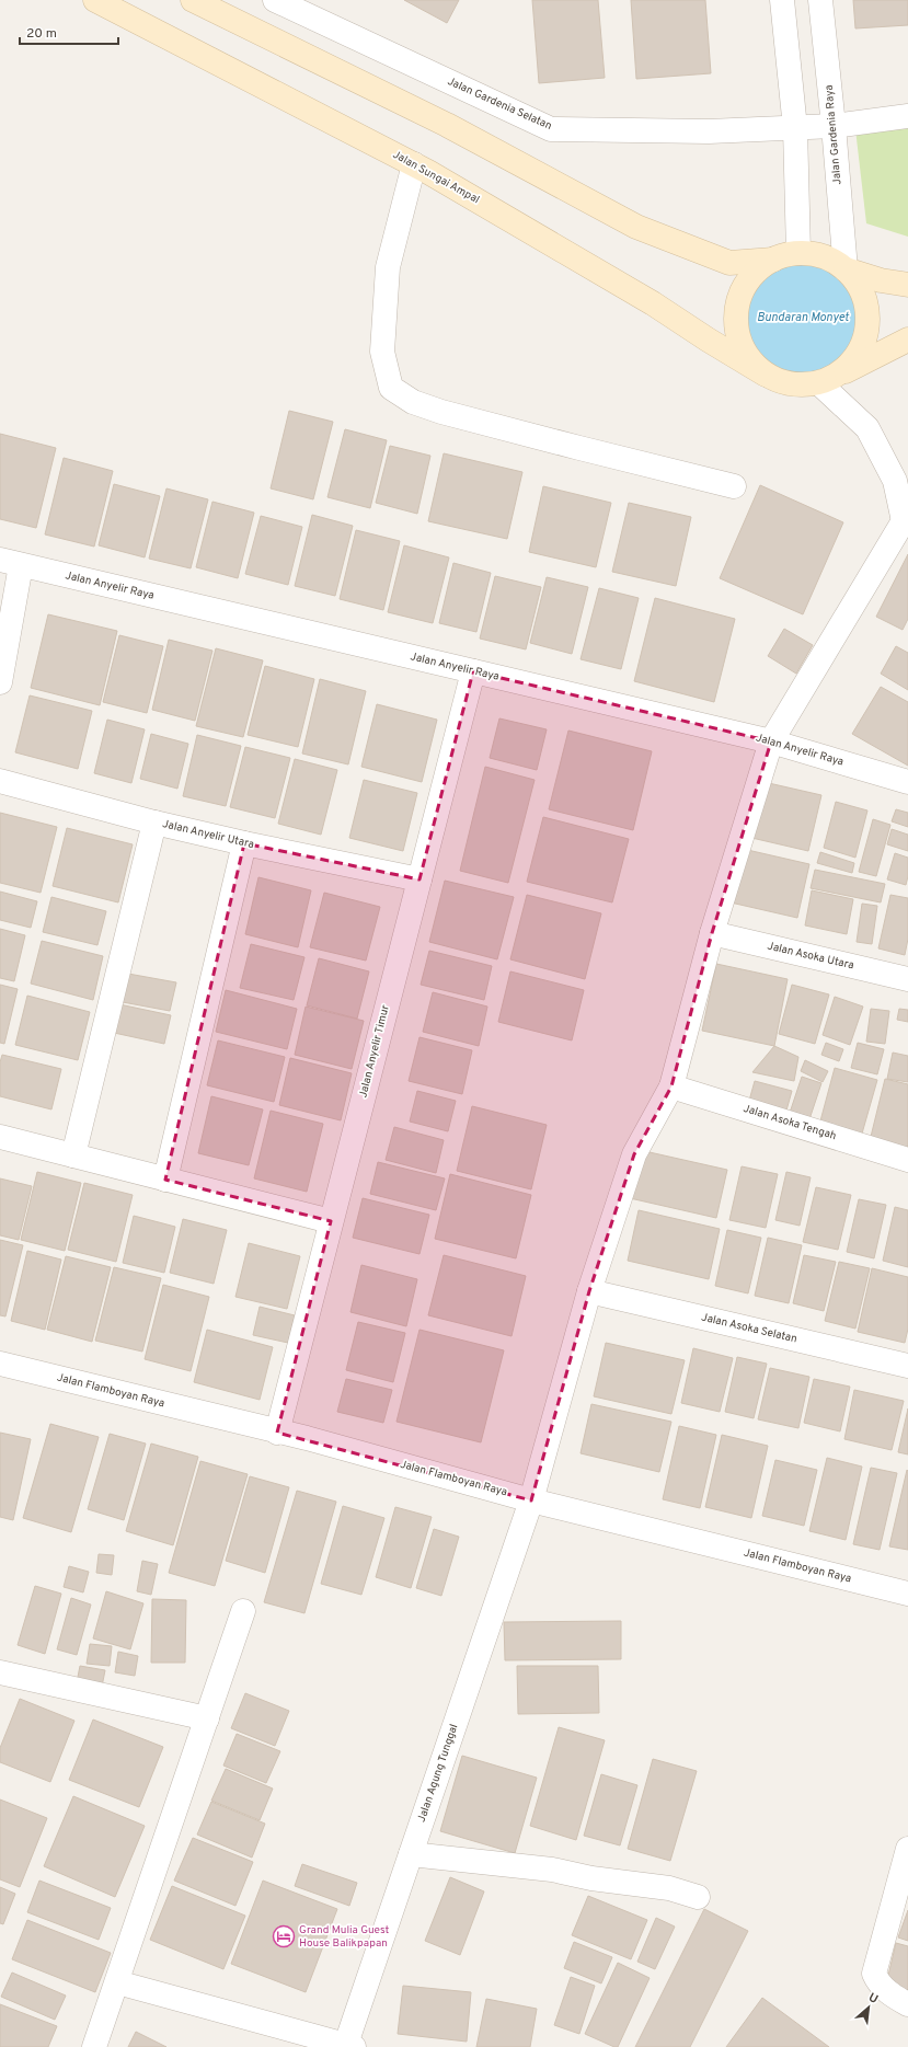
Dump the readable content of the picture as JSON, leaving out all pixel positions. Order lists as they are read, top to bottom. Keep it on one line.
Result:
{"streets":{"main road":["Jalan Sungai Ampal"],"street":["Jalan Gardenia Selatan","Jalan Gardenia Raya","Jalan Anyelir Raya","Jalan Anyelir Utara","Jalan Asoka Utara","Jalan Anyelir Timur","Jalan Asoka Tengah","Jalan Asoka Selatan","Jalan Flamboyan Raya","Jalan Agung Tunggal"]},"crossings":[["Jalan Gardenia Selatan","Jalan Gardenia Raya"],["Jalan Gardenia Raya","Jalan Sungai Ampal"],["Jalan Anyelir Raya","Jalan Anyelir Timur"],["Jalan Anyelir Raya","Jalan Agung Tunggal"],["Jalan Anyelir Utara","Jalan Anyelir Timur"],["Jalan Asoka Utara","Jalan Agung Tunggal"],["Jalan Anyelir Timur","Jalan Flamboyan Raya"],["Jalan Asoka Tengah","Jalan Agung Tunggal"],["Jalan Asoka Selatan","Jalan Agung Tunggal"],["Jalan Flamboyan Raya","Jalan Agung Tunggal"]],"water":["Bundaran Monyet"],"places":{"hotel":["Grand Mulia Guest House Balikpapan"]},"scale_bar":"20 m","north":"top right"}
